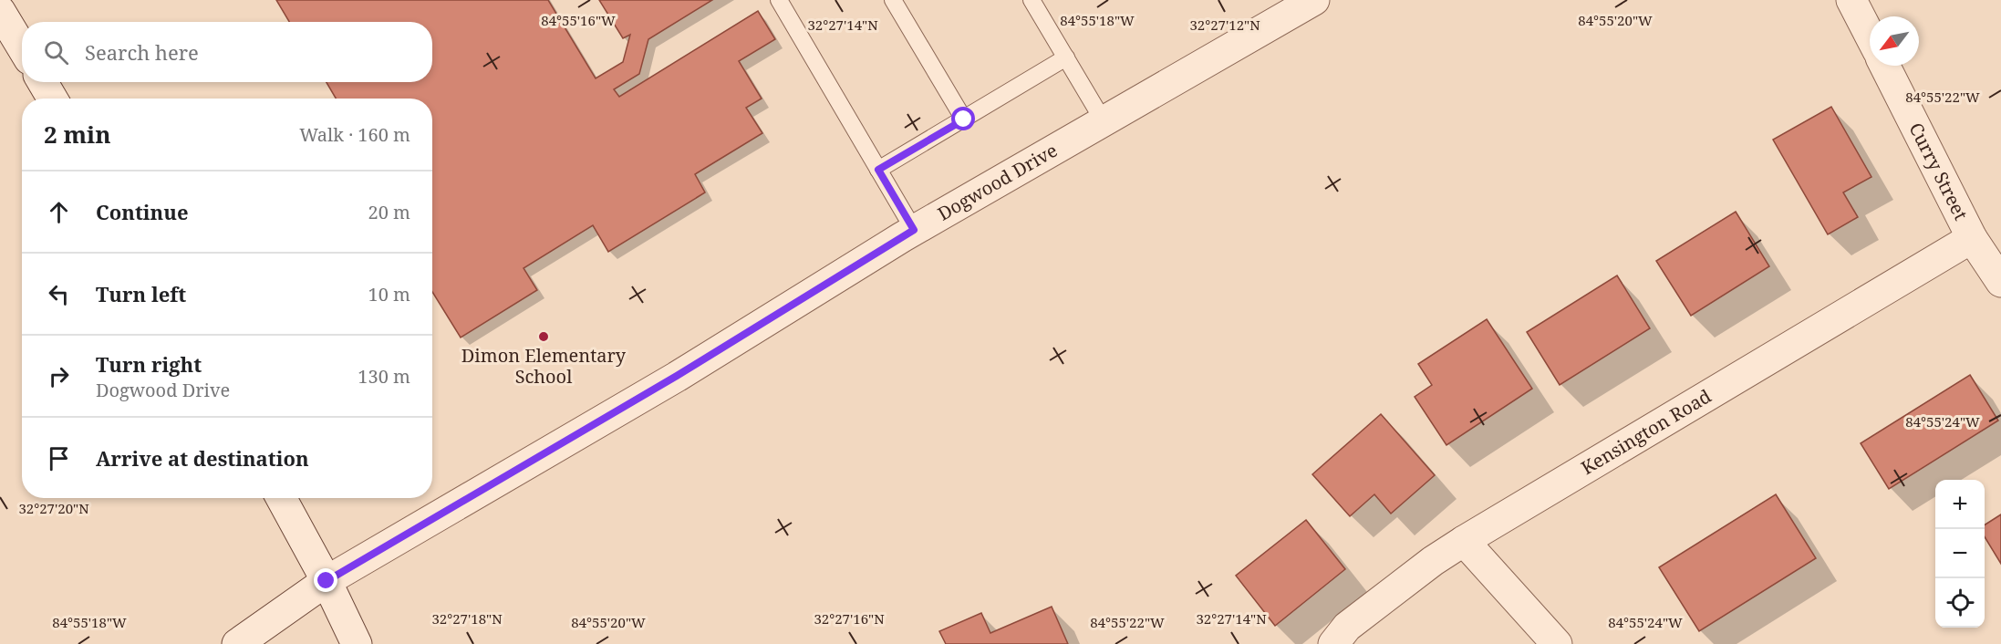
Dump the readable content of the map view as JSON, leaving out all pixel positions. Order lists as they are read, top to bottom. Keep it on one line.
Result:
{"streets":{"street":["Curry Street","Dogwood Drive","Kensington Road"]},"crossings":[["Curry Street","Kensington Road"]],"places":["Dimon Elementary School"],"north":"bottom left","page":{"search":"Search here","heading":["2 min","Walk · 160 m"],"list":[["Continue","20 m"],["Turn left","10 m"],["Turn right","Dogwood Drive","130 m"],"Arrive at destination"],"map_buttons":["+","−"]},"coordinates":["84°55'16\"W","84°55'18\"W","84°55'20\"W","32°27'14\"N","32°27'12\"N","84°55'22\"W","84°55'24\"W","32°27'20\"N","32°27'18\"N","32°27'16\"N"]}
